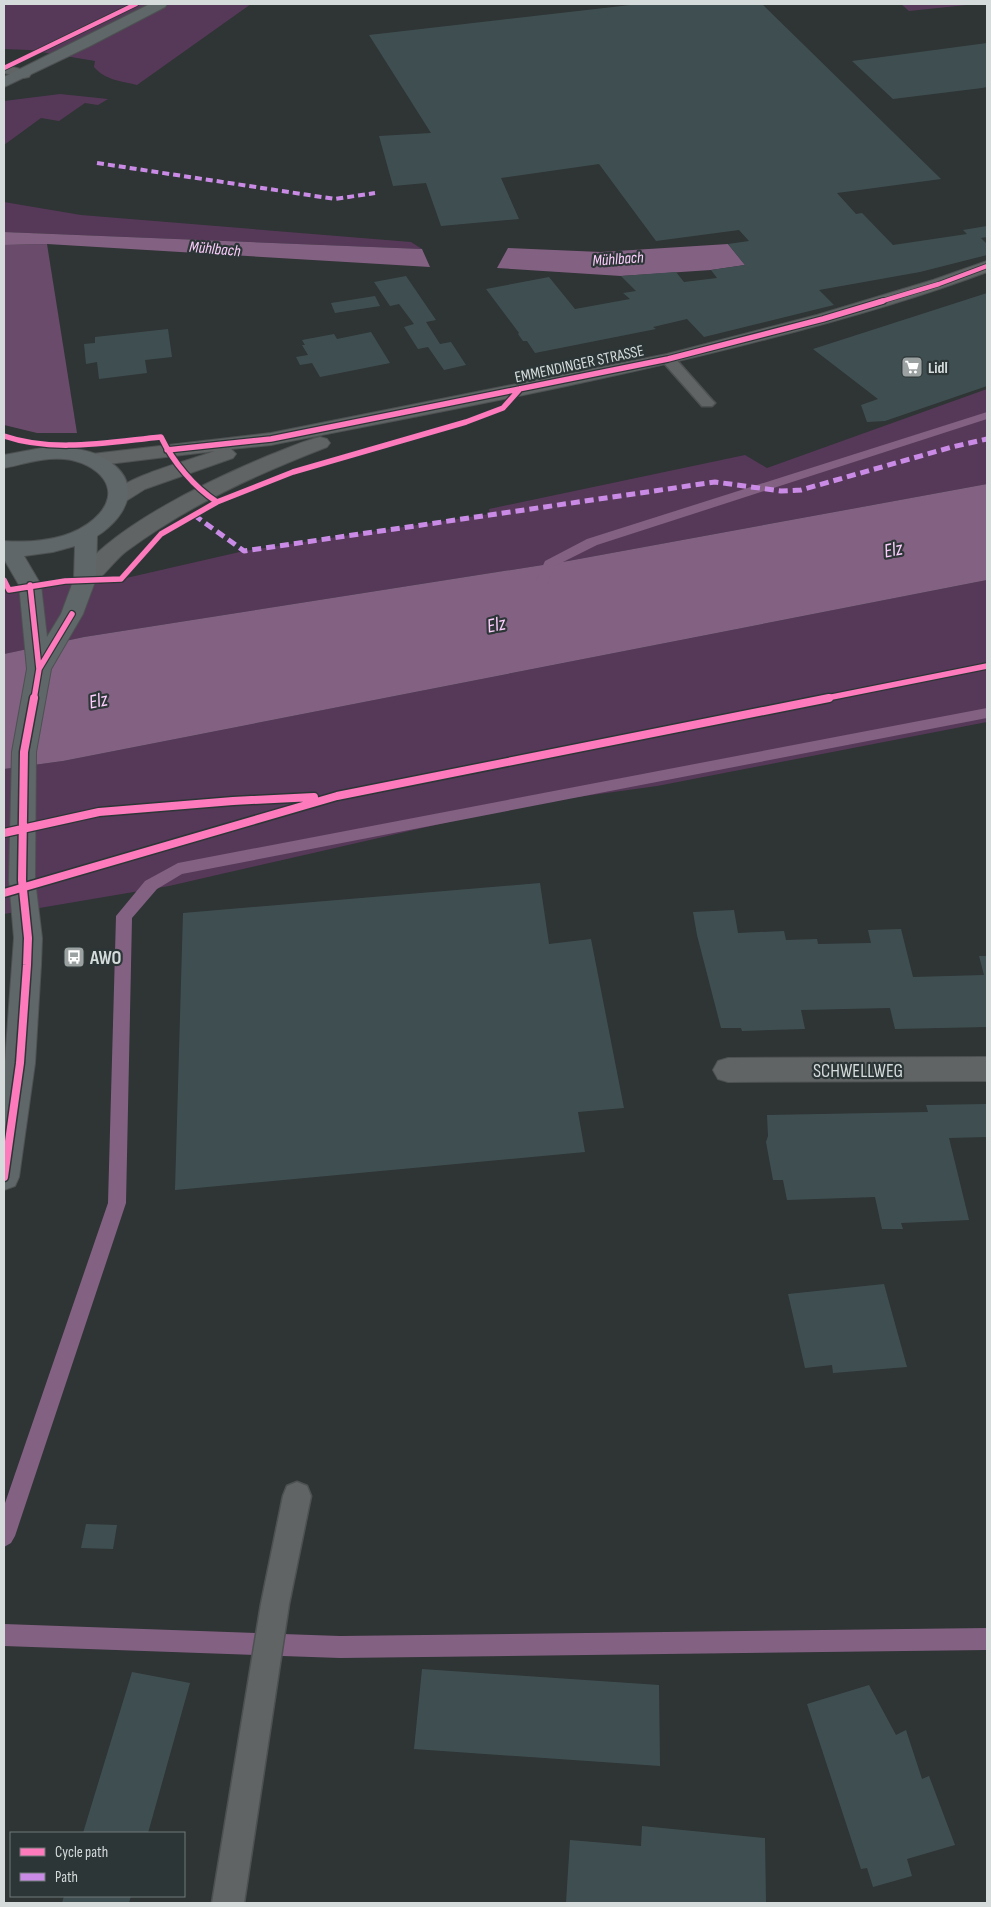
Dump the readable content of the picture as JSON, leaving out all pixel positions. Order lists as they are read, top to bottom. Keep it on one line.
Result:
{"streets":{"street":["EMMENDINGER STRASSE","SCHWELLWEG"]},"water":["Mühlbach","Elz"],"places":{"supermarket":["Lidl"],"bus stop":["AWO"]},"legend":["Cycle path","Path"]}
